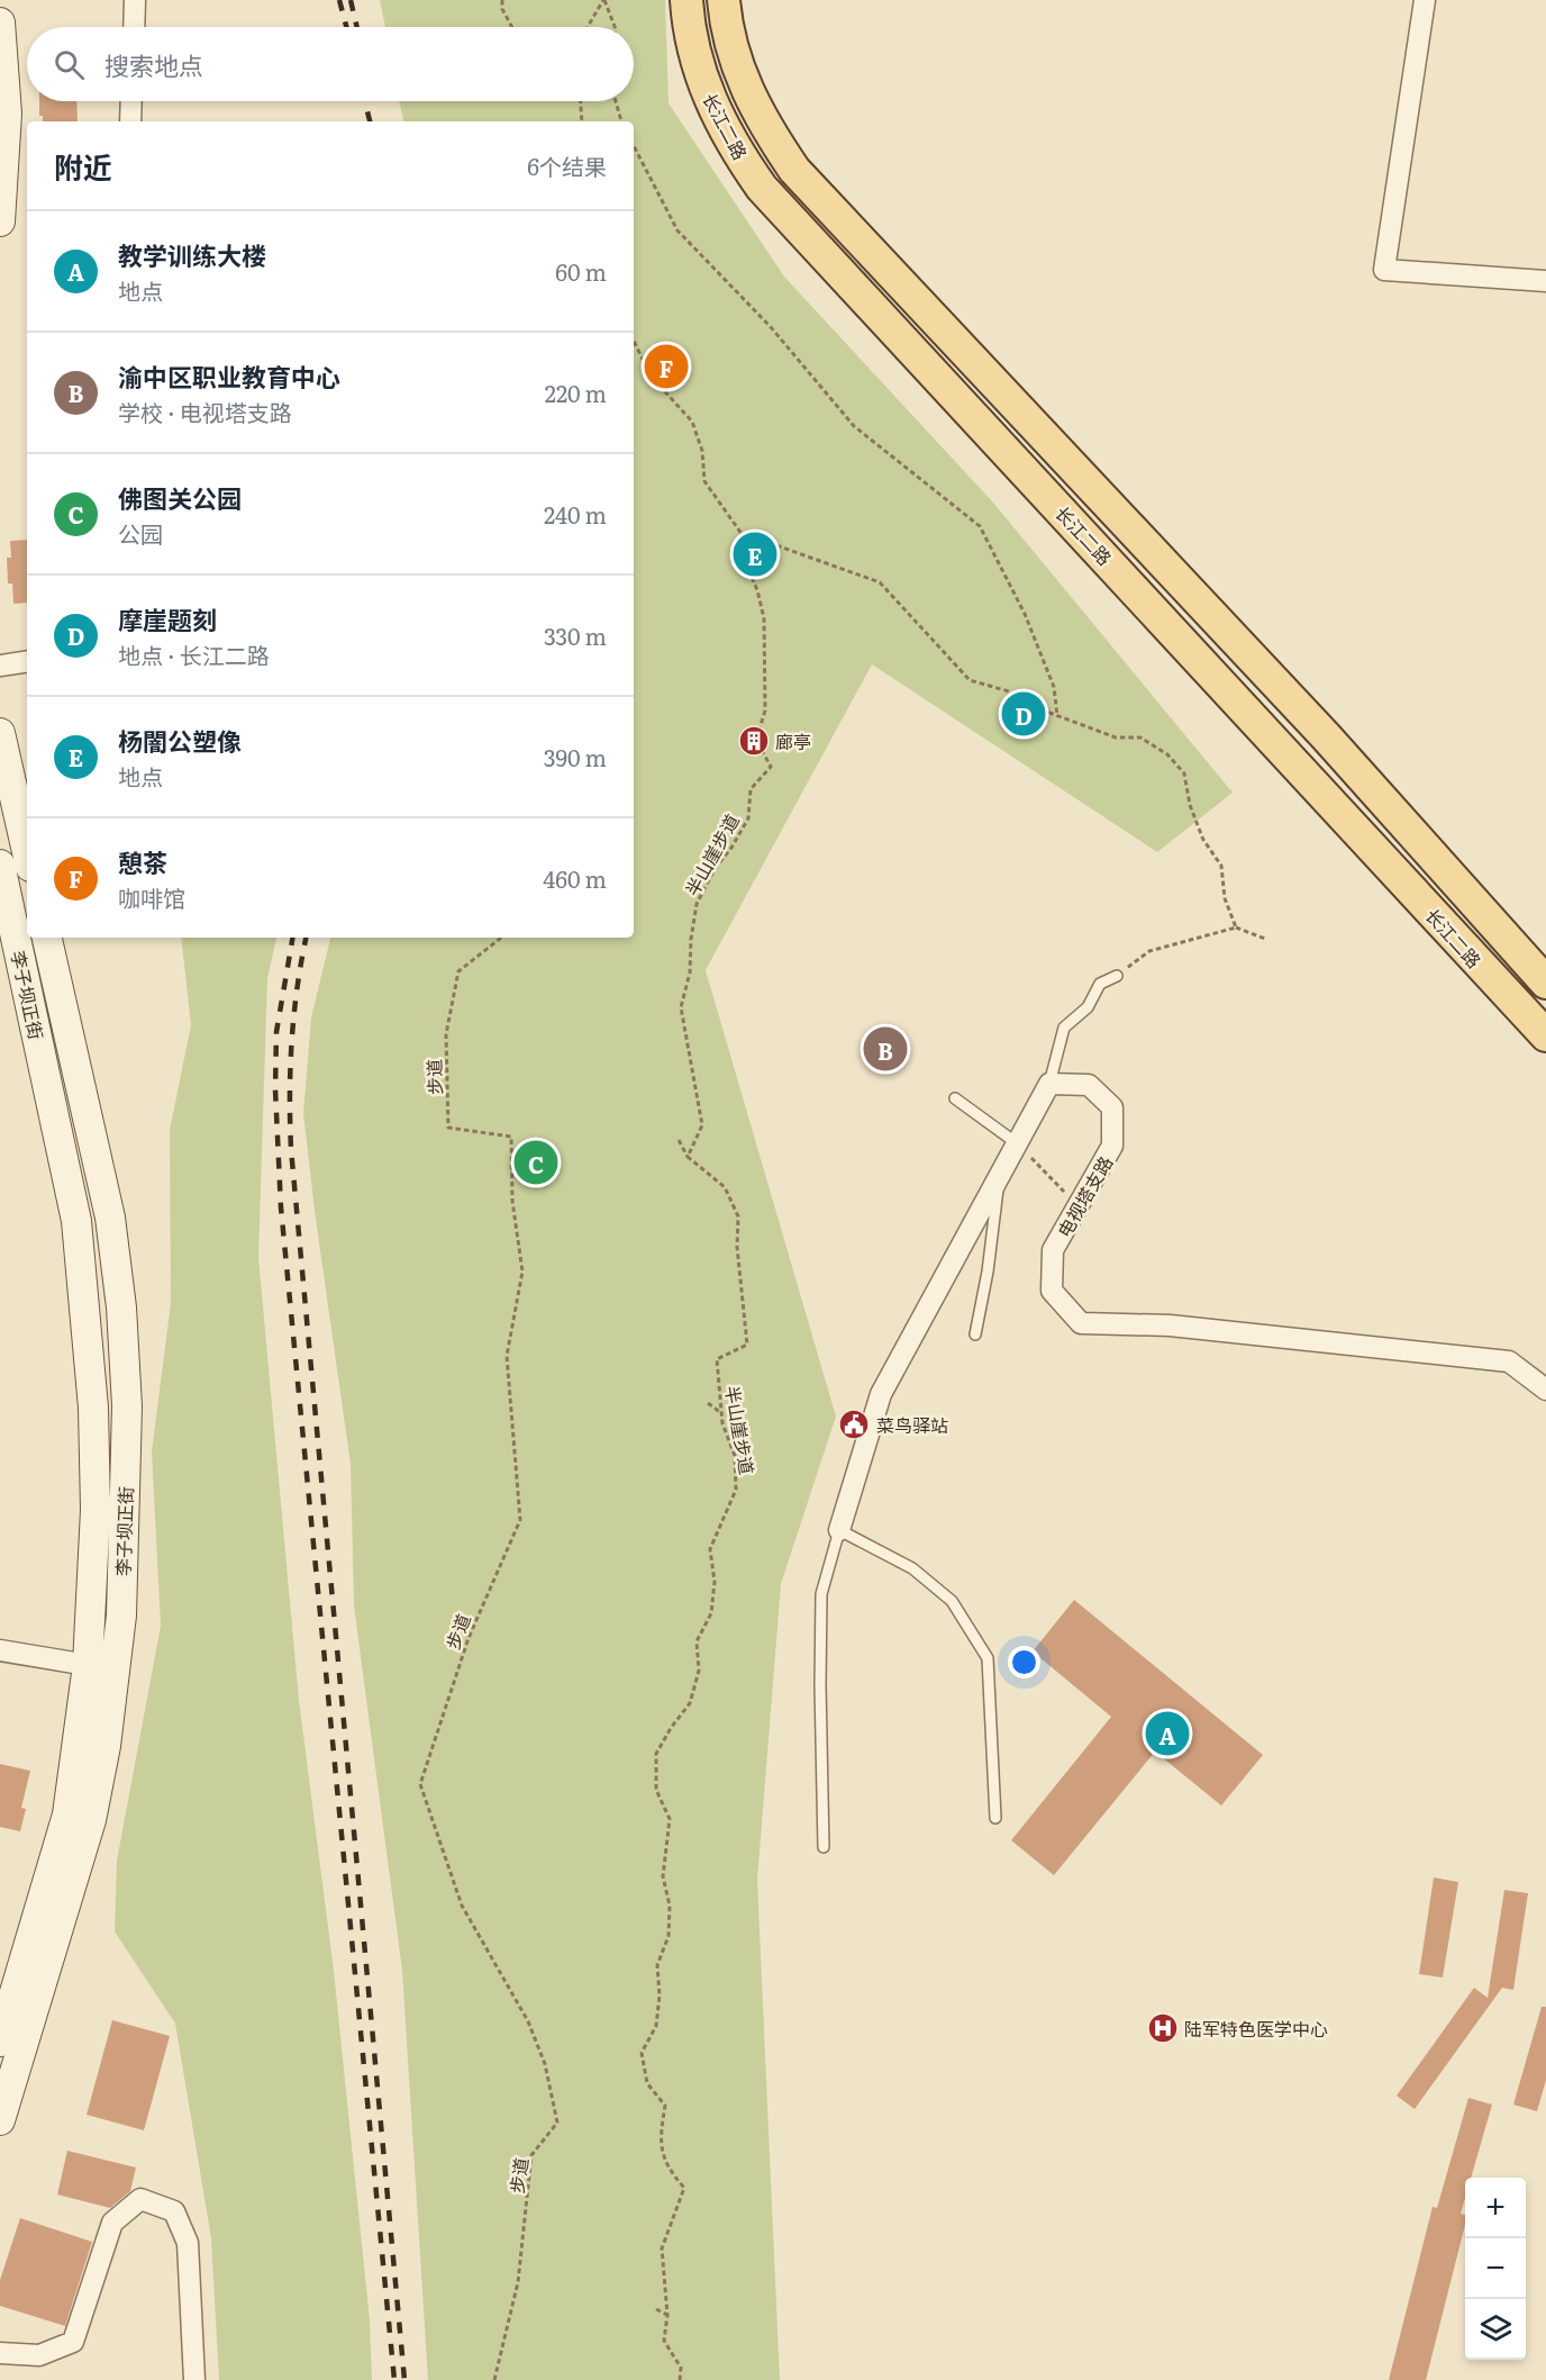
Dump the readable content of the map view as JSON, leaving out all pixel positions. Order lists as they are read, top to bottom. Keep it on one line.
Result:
{"streets":{"main road":["长江二路","李子坝正街"],"street":["电视塔支路"],"path":["半山崖步道","步道"]},"places":{"building":["廊亭"],"public building":["菜鸟驿站"],"hospital":["陆军特色医学中心"]},"page":{"search":"搜索地点","heading":["附近","6个结果"],"list":[{"mark":"A","name":"教学训练大楼","note":"地点","value":"60 m"},{"mark":"B","name":"渝中区职业教育中心","note":"学校 · 电视塔支路","value":"220 m"},{"mark":"C","name":"佛图关公园","note":"公园","value":"240 m"},{"mark":"D","name":"摩崖题刻","note":"地点 · 长江二路","value":"330 m"},{"mark":"E","name":"杨闇公塑像","note":"地点","value":"390 m"},{"mark":"F","name":"憩茶","note":"咖啡馆","value":"460 m"}],"pins":["F","E","D","B","C","A"],"map_buttons":["+","−"]}}
